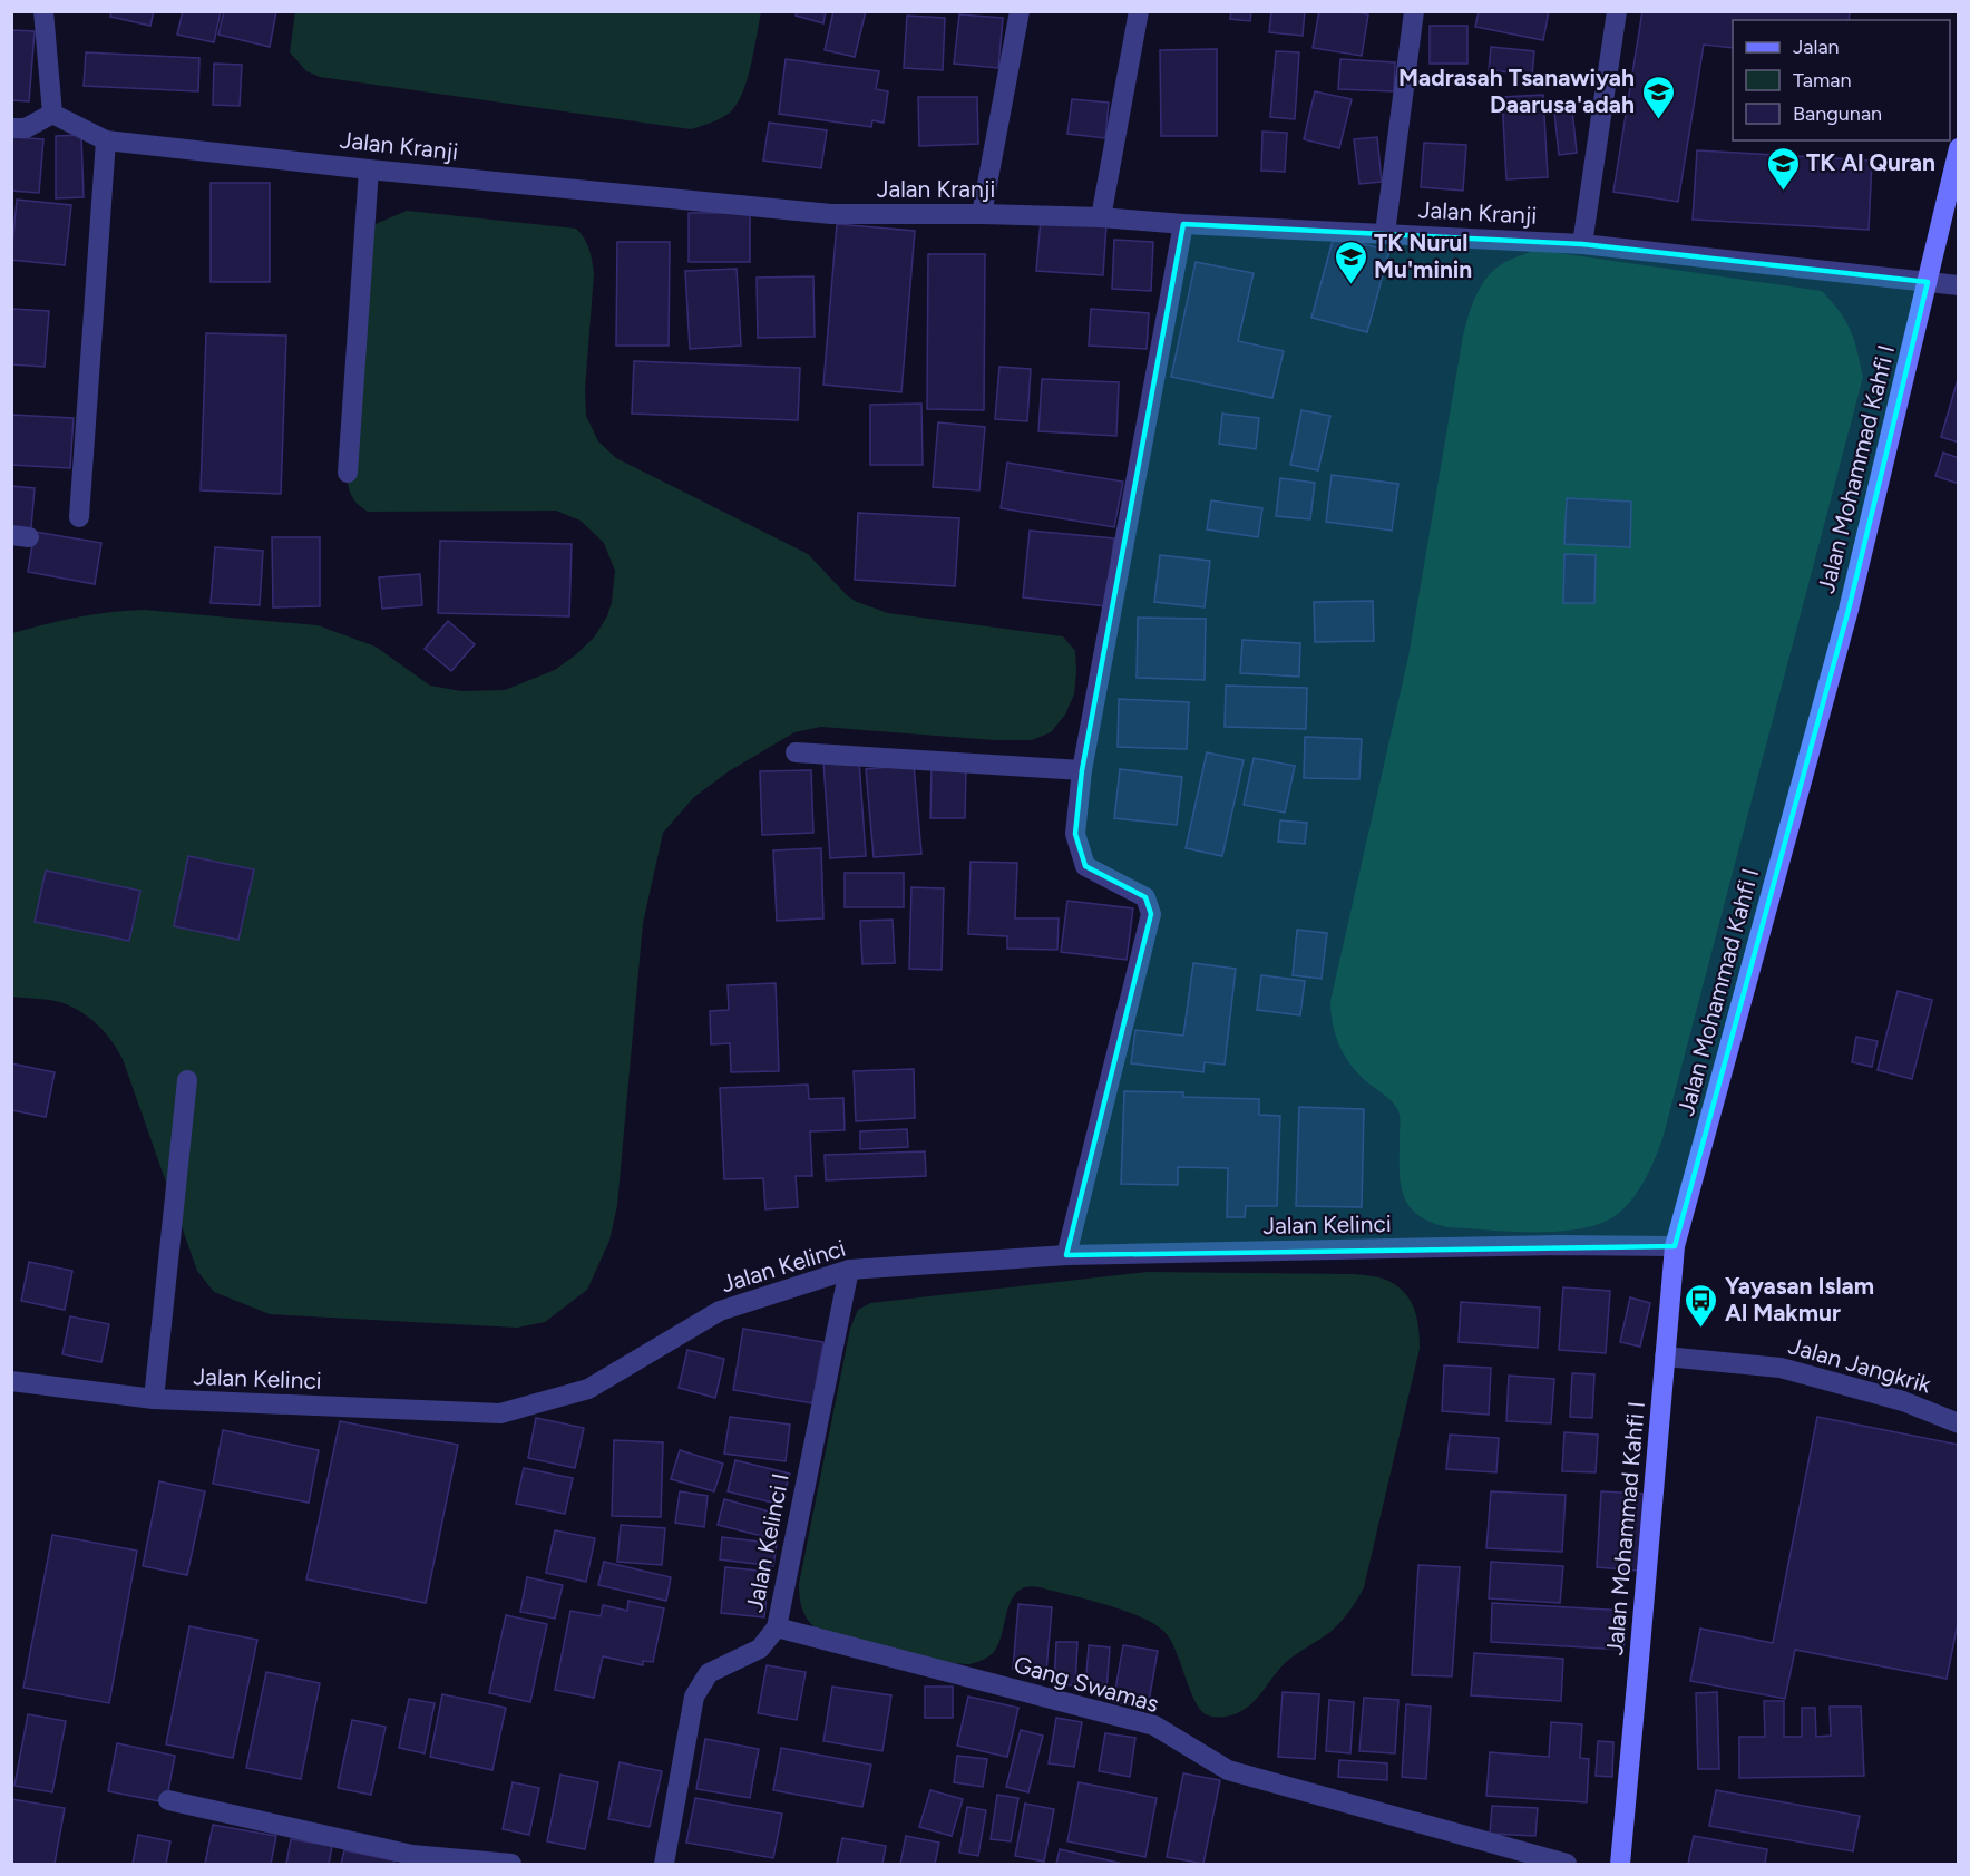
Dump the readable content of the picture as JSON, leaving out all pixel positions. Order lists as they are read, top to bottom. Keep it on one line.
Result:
{"streets":{"main road":["Jalan Mohammad Kahfi I"],"street":["Jalan Kranji","Jalan Kelinci","Jalan Jangkrik","Jalan Kelinci I","Gang Swamas"]},"crossings":[["Jalan Kranji","Jalan Mohammad Kahfi I"],["Jalan Mohammad Kahfi I","Jalan Kelinci"],["Jalan Mohammad Kahfi I","Jalan Jangkrik"],["Jalan Kelinci","Jalan Kelinci I"],["Jalan Kelinci I","Gang Swamas"]],"places":{"school or university":["Madrasah Tsanawiyah Daarusa'adah","TK Al Quran","TK Nurul Mu'minin"],"bus stop":["Yayasan Islam Al Makmur"]},"legend":["Jalan","Taman","Bangunan"]}
